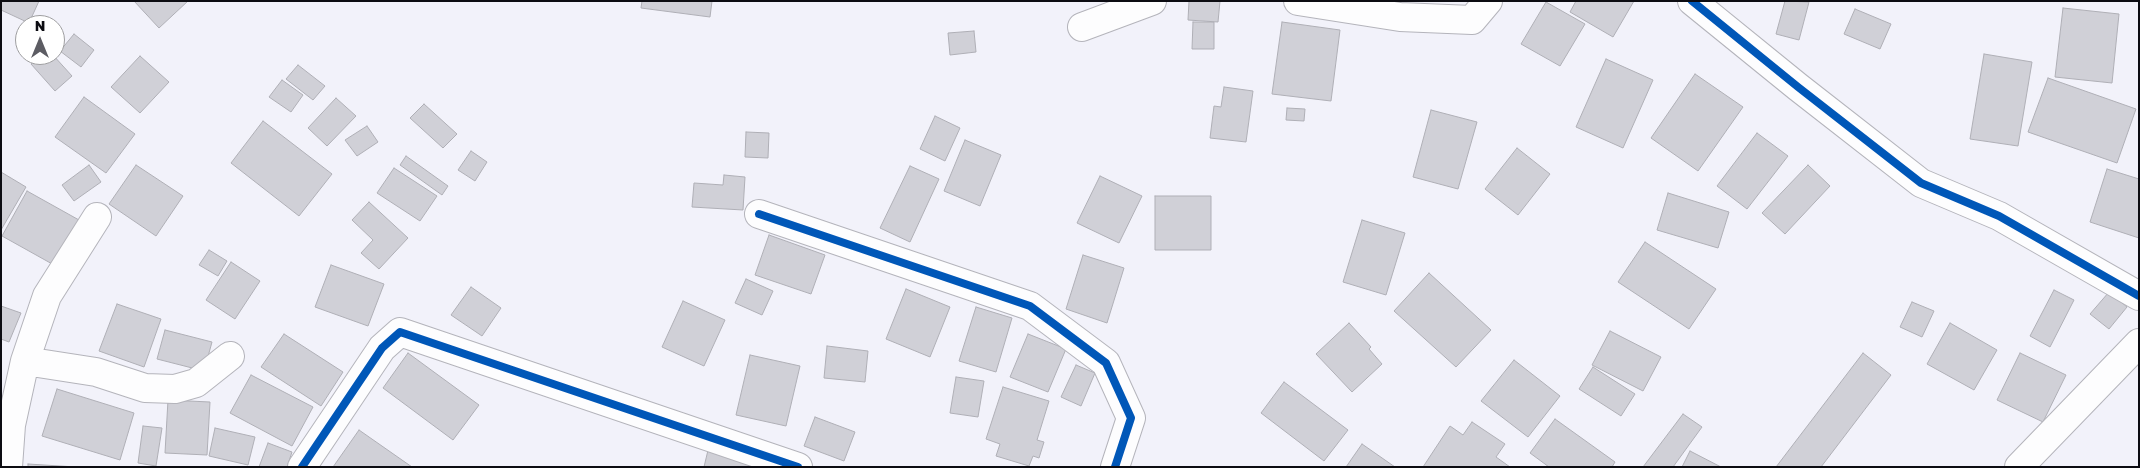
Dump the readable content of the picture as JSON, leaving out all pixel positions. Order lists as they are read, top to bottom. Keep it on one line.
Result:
{"north":"top"}
